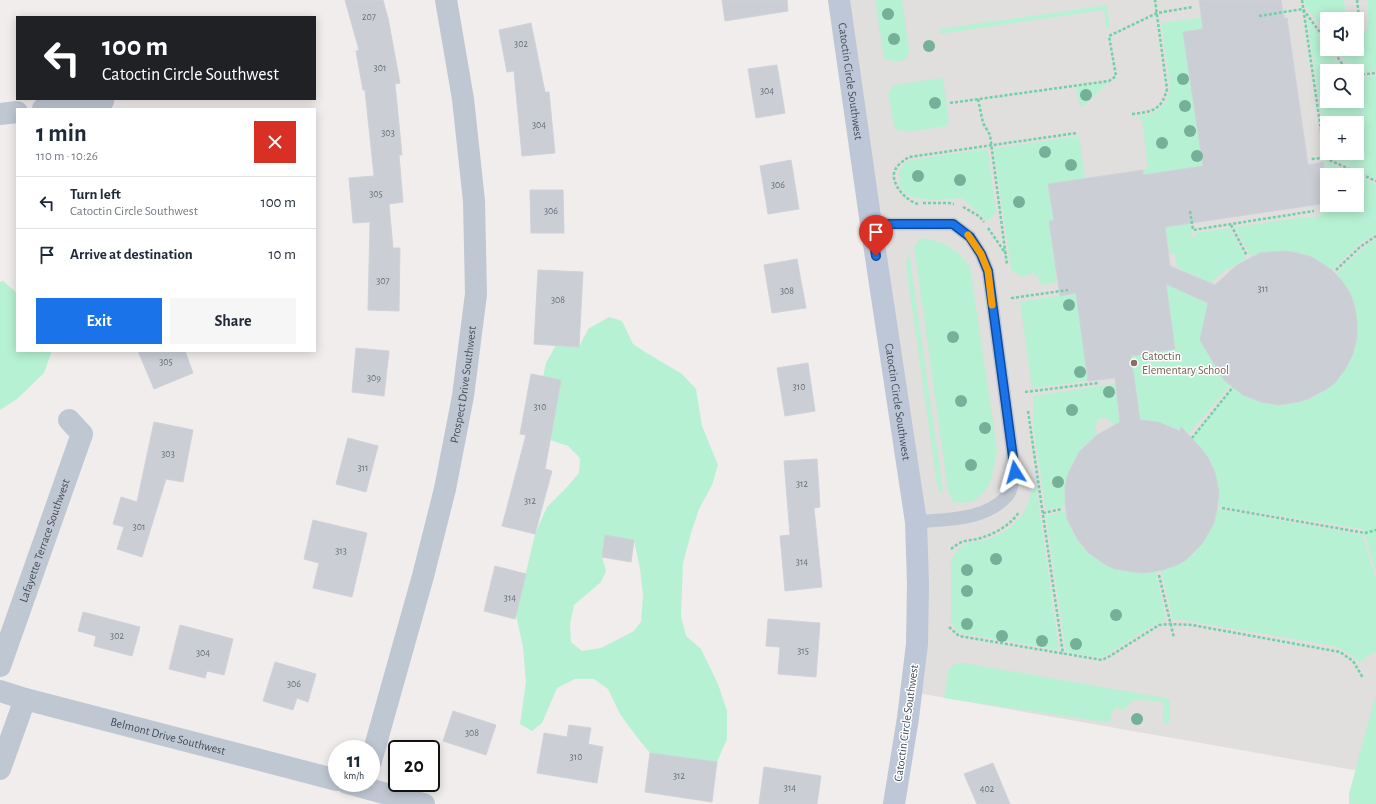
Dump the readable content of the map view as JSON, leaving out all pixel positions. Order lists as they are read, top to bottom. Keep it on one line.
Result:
{"streets":{"main road":["Catoctin Circle Southwest"],"street":["Prospect Drive Southwest","Lafayette Terrace Southwest","Belmont Drive Southwest"]},"places":["Catoctin Elementary School"],"house_numbers":["207","302","301","304","304","303","306","305","306","307","311","308","308","305","309","310","310","303","311","312","312","301","313","314","314","302","315","304","306","308","310","312","314","402"],"page":{"map_buttons":["+","−"],"turn":["100 m","Catoctin Circle Southwest"],"heading":["1 min","110 m · 10:26"],"list":[{"name":"Turn left","note":"Catoctin Circle Southwest","value":"100 m"},{"name":"Arrive at destination","value":"10 m"}],"buttons":["Exit","Share"],"speed":"11 km/h","limit":"20"}}
